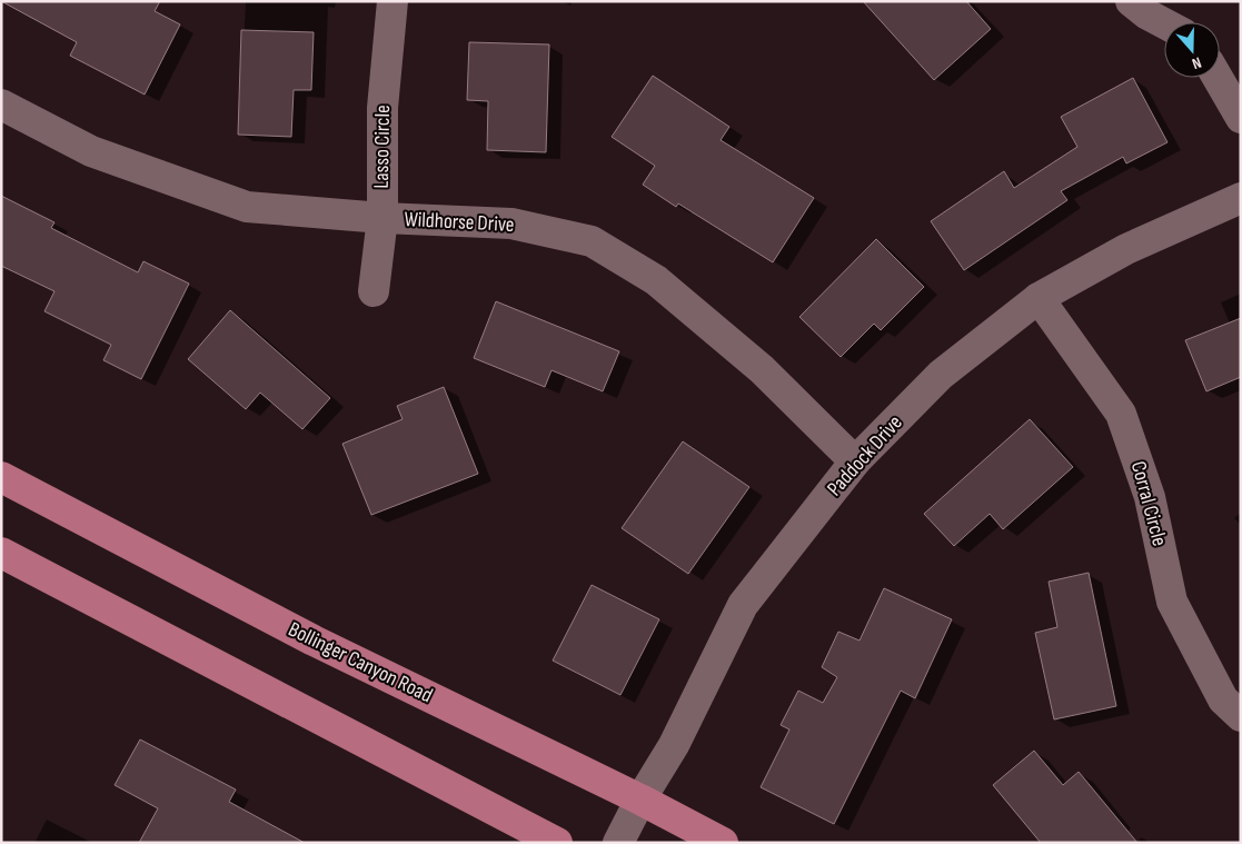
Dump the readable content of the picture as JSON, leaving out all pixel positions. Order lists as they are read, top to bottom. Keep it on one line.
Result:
{"streets":{"main road":["Bollinger Canyon Road"],"street":["Lasso Circle","Wildhorse Drive","Paddock Drive","Corral Circle"]},"crossings":[["Lasso Circle","Wildhorse Drive"],["Wildhorse Drive","Paddock Drive"],["Paddock Drive","Corral Circle"],["Paddock Drive","Bollinger Canyon Road"]],"north":"bottom"}
